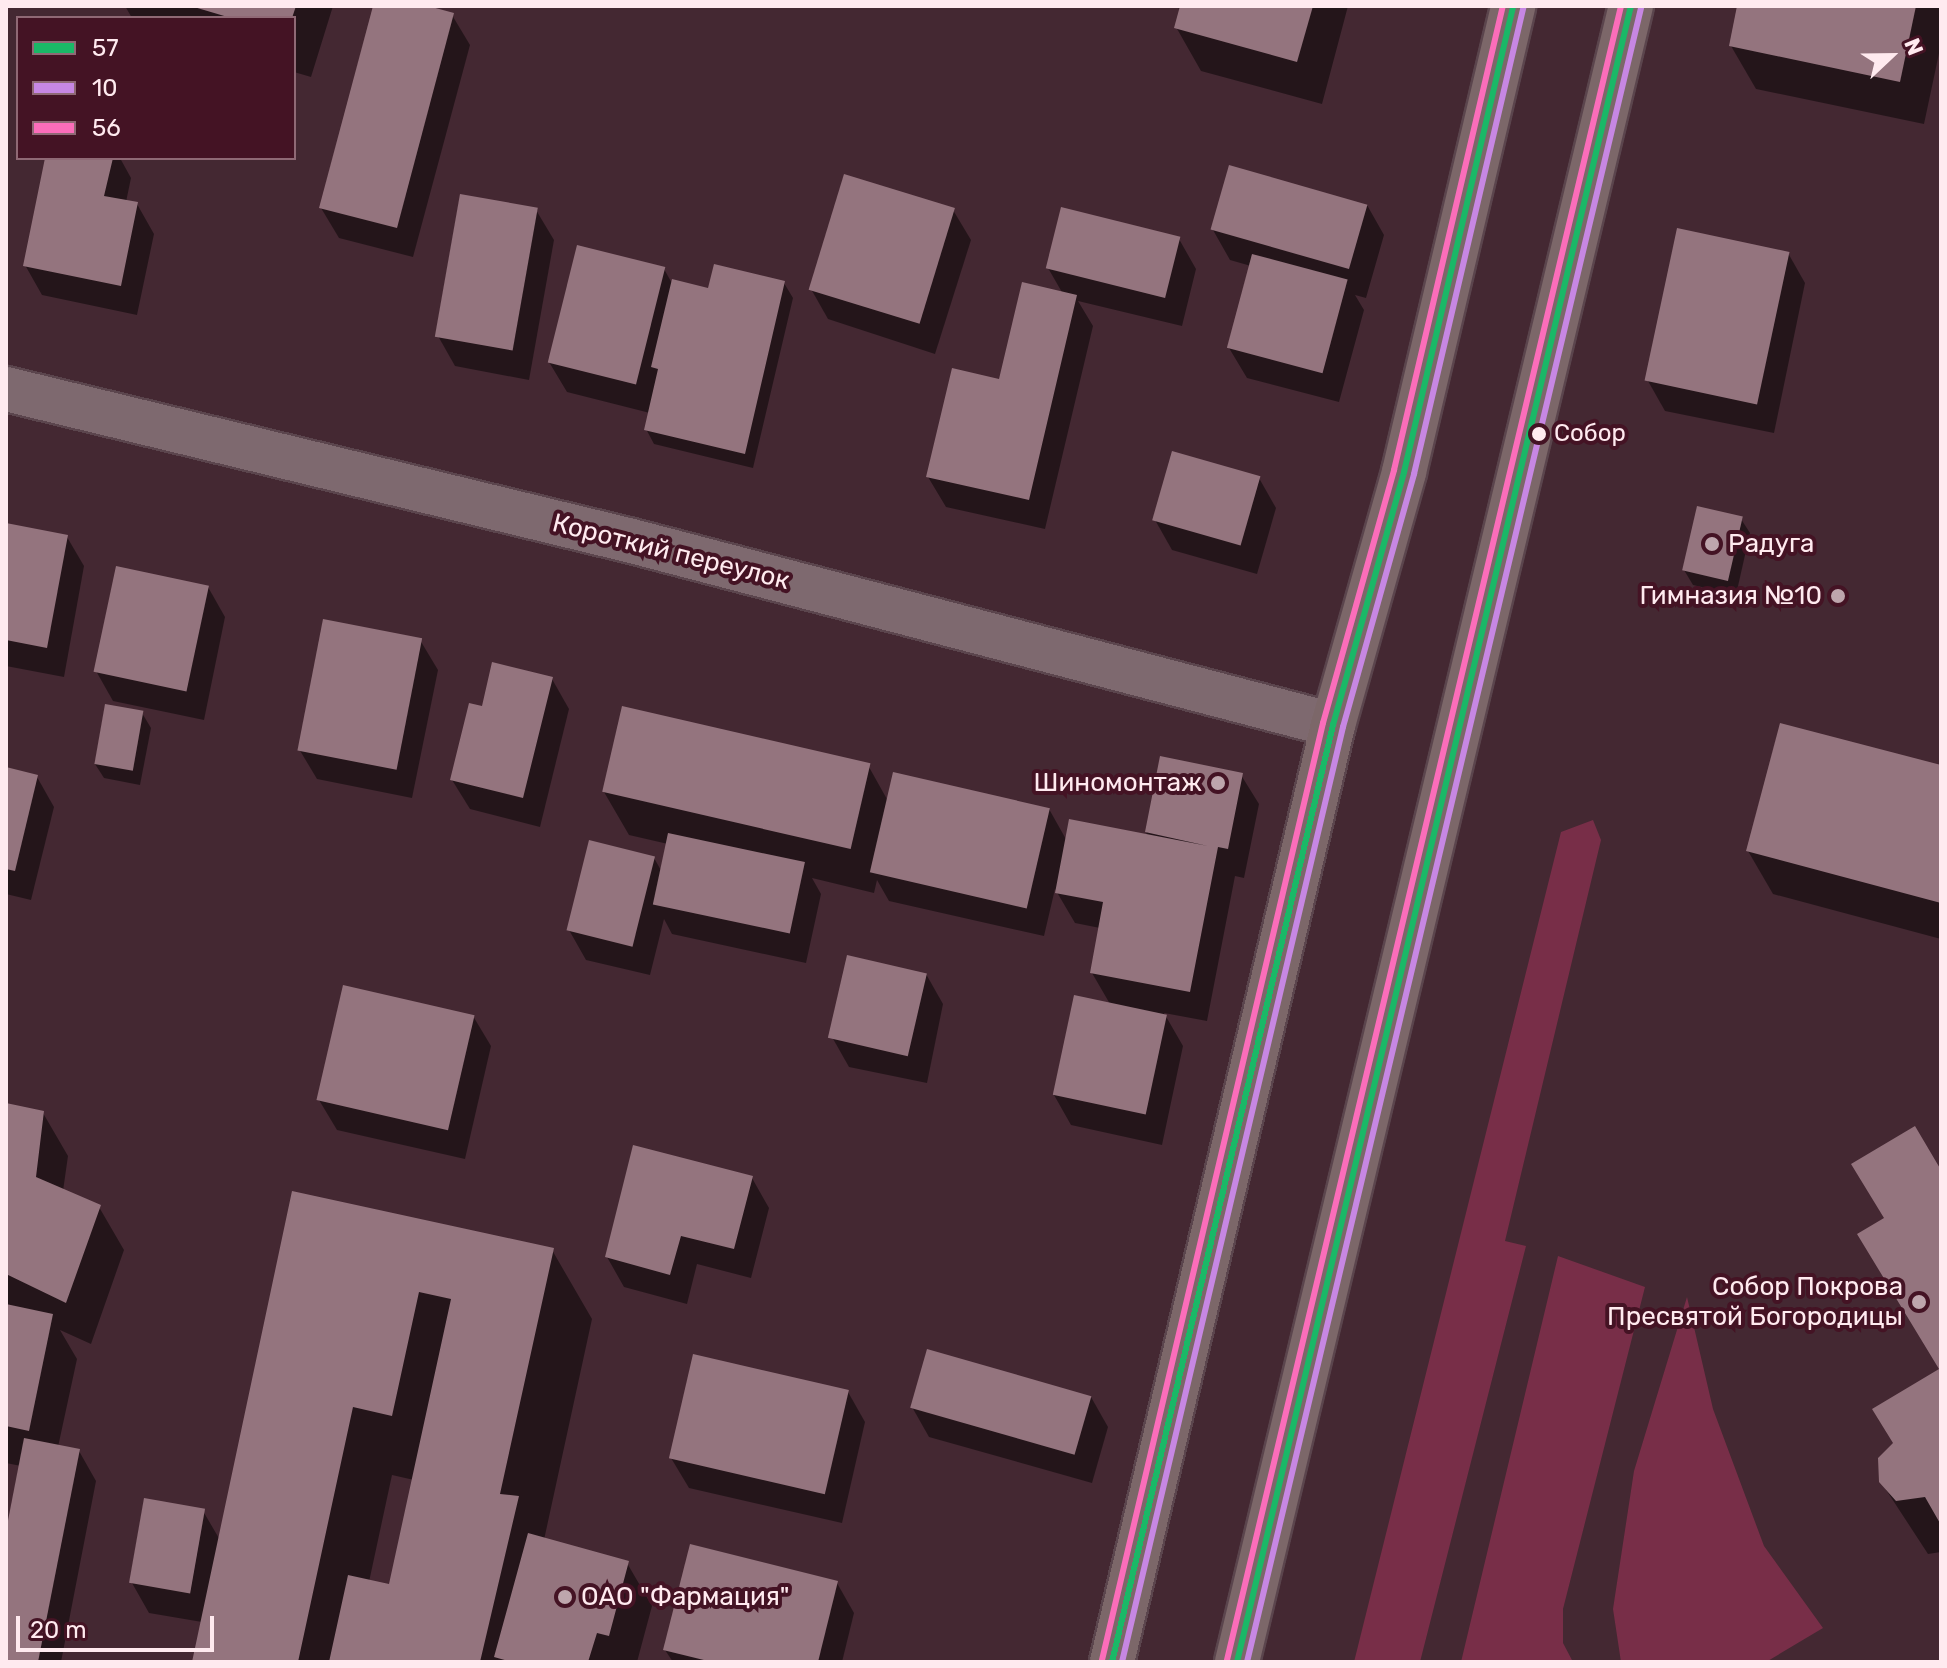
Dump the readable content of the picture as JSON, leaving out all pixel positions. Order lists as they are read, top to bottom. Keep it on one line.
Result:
{"streets":{"street":["Короткий переулок"]},"places":["Собор","Радуга","Гимназия №10","Шиномонтаж","Собор Покрова Пресвятой Богородицы","ОАО \"Фармация\""],"lines":["transit line 57","transit line 56","transit line 10"],"legend":["57","10","56"],"scale_bar":"20 m","north":"right"}
